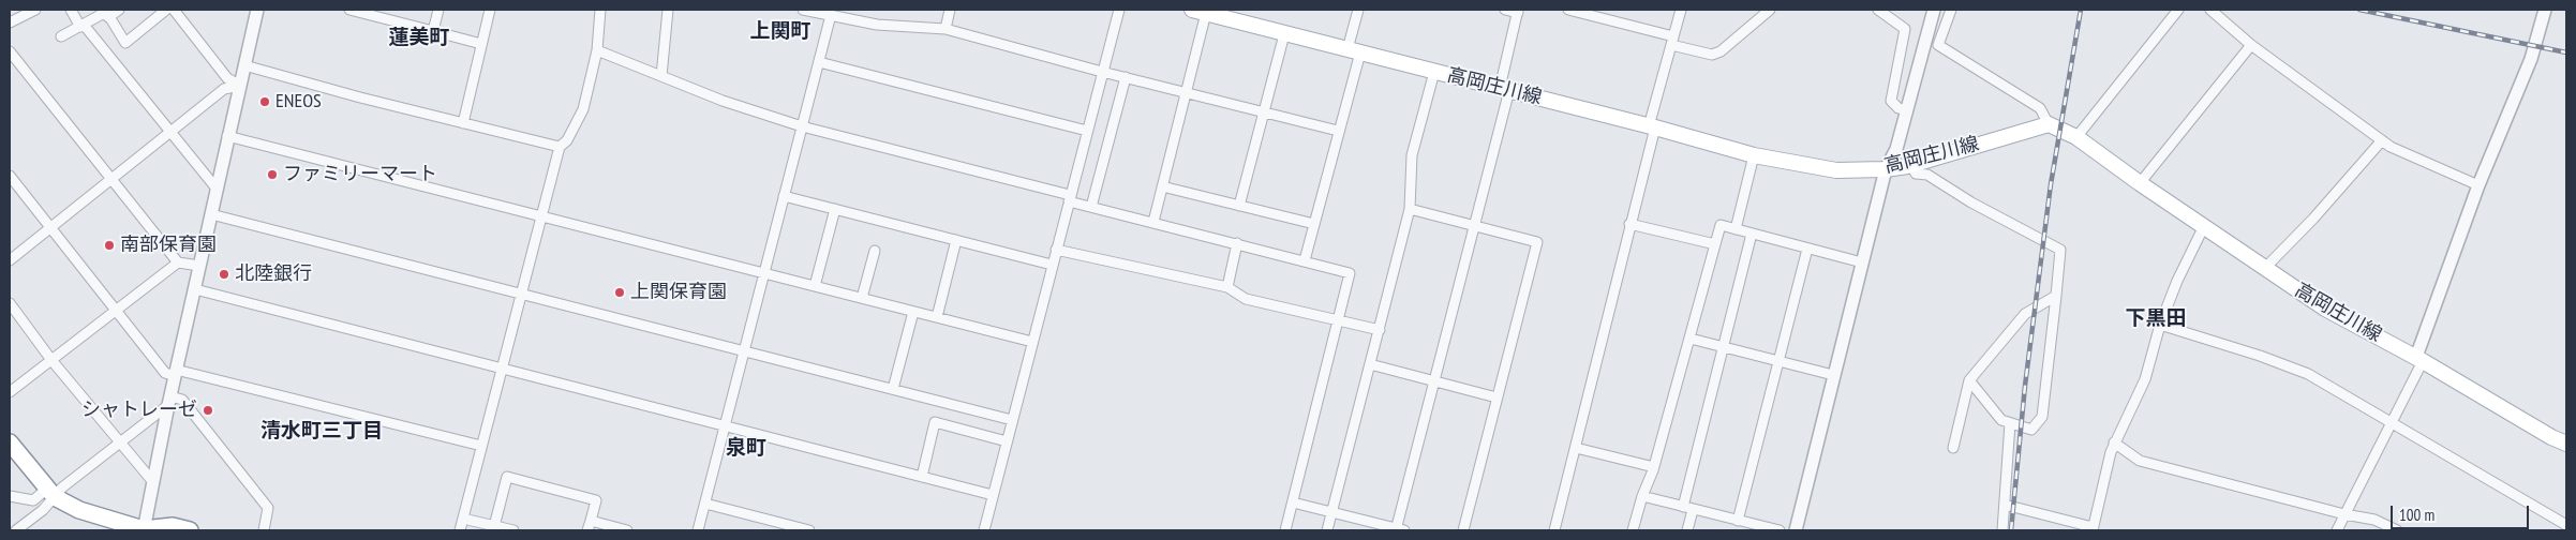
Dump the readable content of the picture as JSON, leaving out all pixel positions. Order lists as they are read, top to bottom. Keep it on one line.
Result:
{"streets":{"main road":["高岡庄川線"]},"districts":["上関町","蓮美町","下黒田","清水町三丁目","泉町"],"places":["ENEOS","ファミリーマート","南部保育園","北陸銀行","上関保育園","シャトレーゼ"],"scale_bar":"100 m"}
